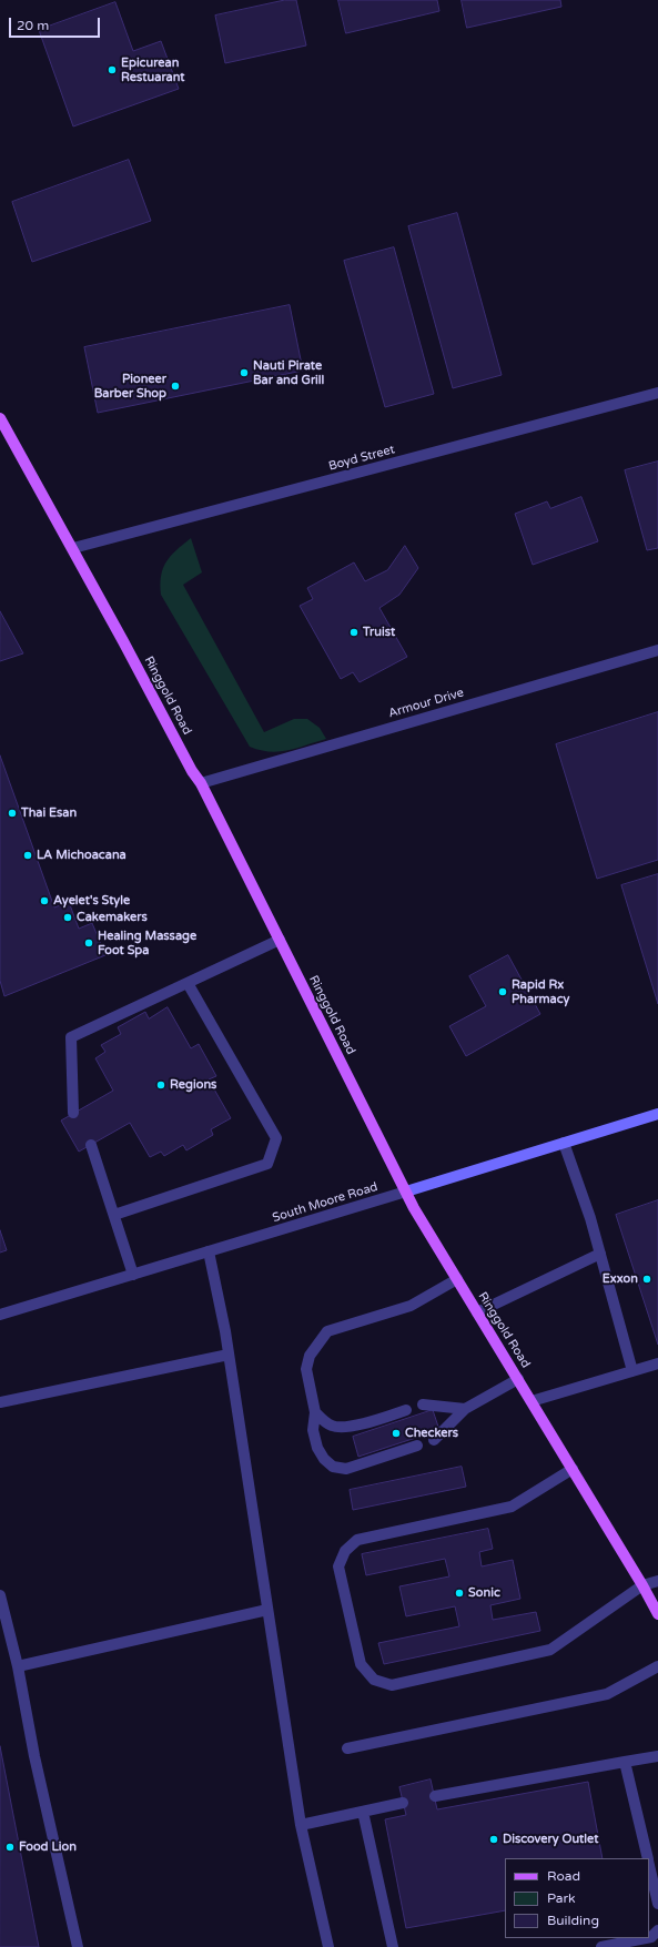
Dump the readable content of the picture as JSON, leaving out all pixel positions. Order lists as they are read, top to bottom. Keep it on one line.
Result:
{"streets":{"main road":["Ringgold Road","South Moore Road"],"street":["Boyd Street","Armour Drive"]},"crossings":[["Boyd Street","Ringgold Road"],["Ringgold Road","Armour Drive"],["Ringgold Road","South Moore Road"]],"places":["Epicurean Restuarant","Nauti Pirate Bar and Grill","Pioneer Barber Shop","Truist","Thai Esan","LA Michoacana","Ayelet's Style","Cakemakers","Healing Massage Foot Spa","Rapid Rx Pharmacy","Regions","Exxon","Checkers","Sonic","Discovery Outlet","Food Lion"],"legend":["Road","Park","Building"],"scale_bar":"20 m"}
